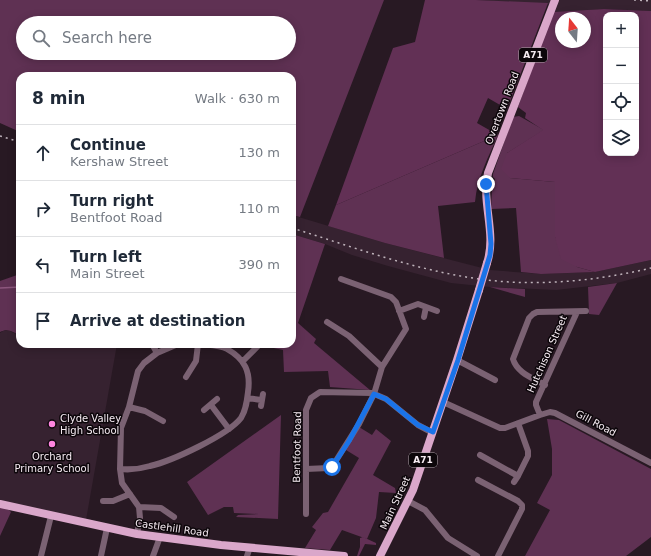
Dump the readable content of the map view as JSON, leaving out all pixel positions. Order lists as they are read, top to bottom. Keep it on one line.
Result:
{"streets":{"main road":["A71","Overtown Road","Main Street","Castlehill Road"],"street":["Hutchison Street","Gill Road","Bentfoot Road"]},"crossings":[["Overtown Road","Main Street"],["Hutchison Street","Gill Road"],["Bentfoot Road","Main Street"]],"places":["Clyde Valley High School","Orchard Primary School"],"north":"top","page":{"map_buttons":["+","−"],"search":"Search here","heading":["8 min","Walk · 630 m"],"list":[["Continue","Kershaw Street","130 m"],["Turn right","Bentfoot Road","110 m"],["Turn left","Main Street","390 m"],"Arrive at destination"]}}
